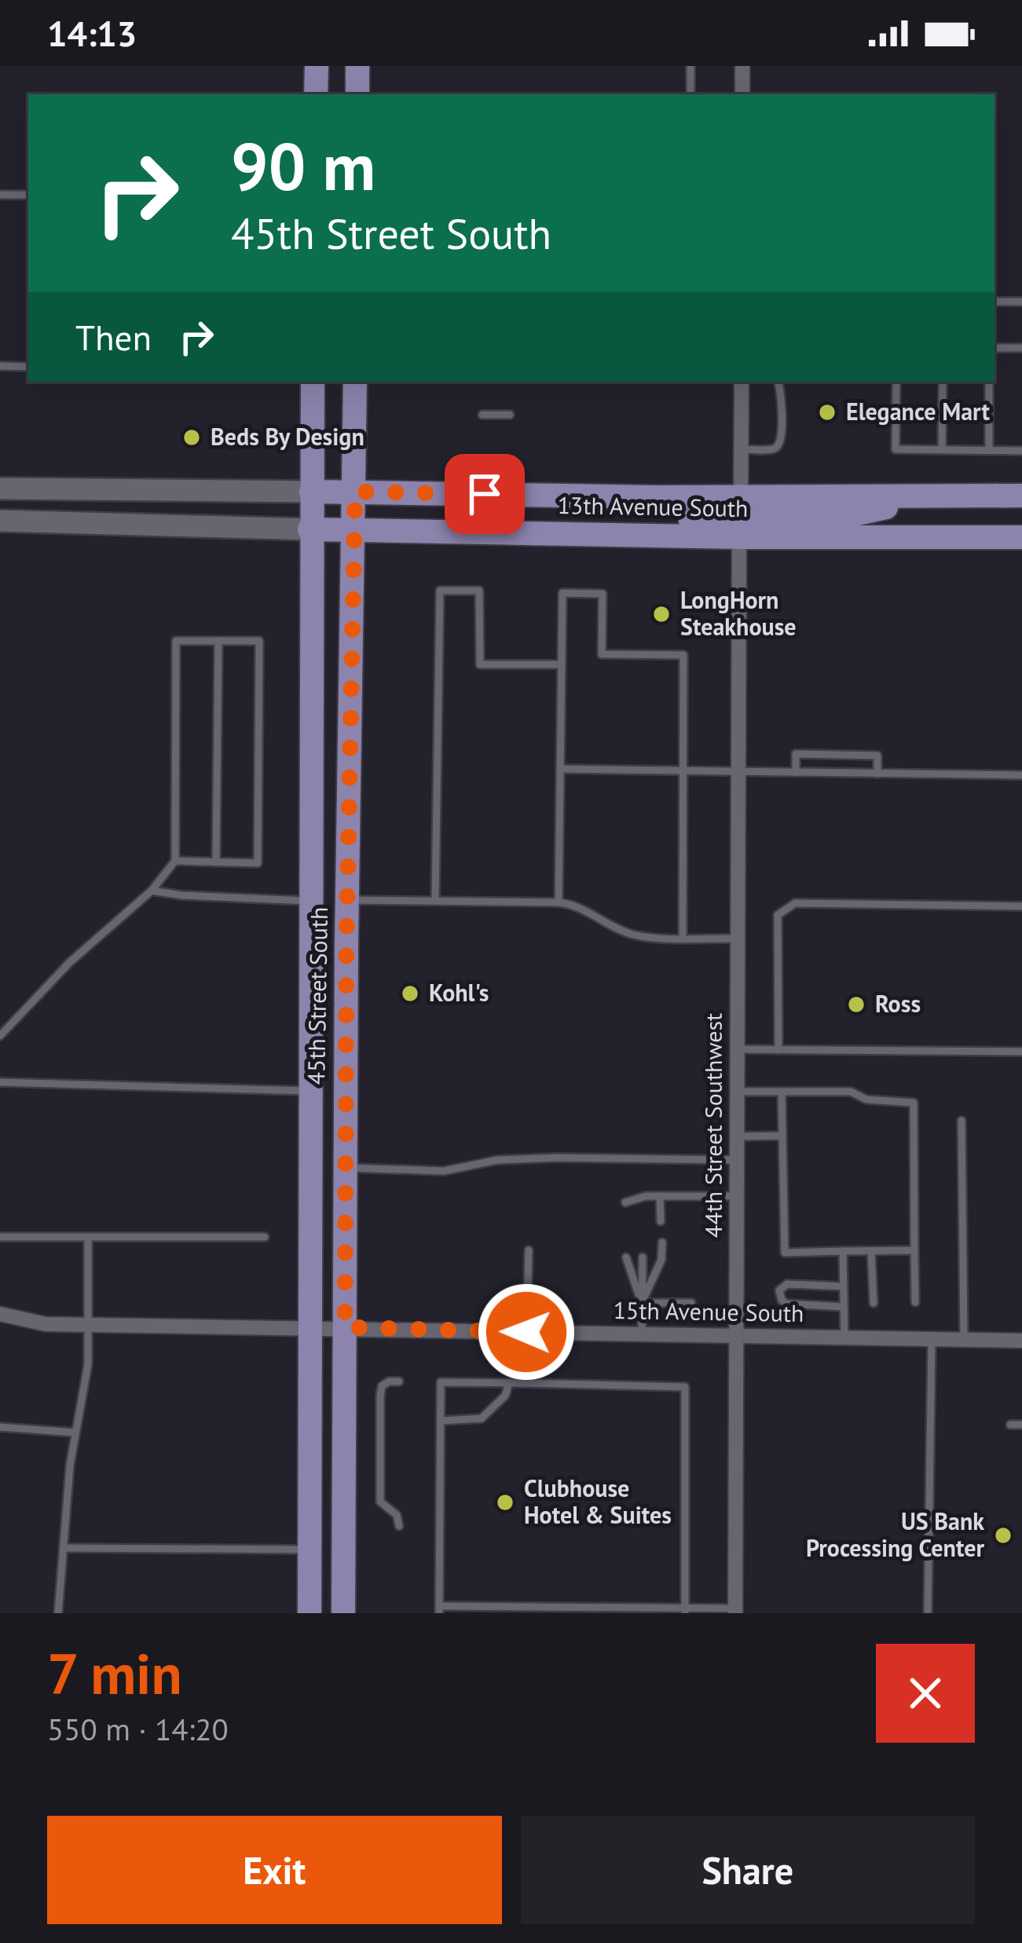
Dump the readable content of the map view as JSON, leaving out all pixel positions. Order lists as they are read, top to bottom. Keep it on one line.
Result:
{"streets":{"main road":["13th Avenue South","45th Street South"],"street":["44th Street Southwest","15th Avenue South"]},"crossings":[["13th Avenue South","45th Street South"],["13th Avenue South","44th Street Southwest"],["45th Street South","15th Avenue South"],["44th Street Southwest","15th Avenue South"]],"places":["Elegance Mart","Beds By Design","LongHorn Steakhouse","Kohl's","Ross","Clubhouse Hotel & Suites","US Bank Processing Center"],"page":{"status":"14:13","turn":["90 m","45th Street South"],"then":"Then","heading":["7 min","550 m · 14:20"],"buttons":["Exit","Share"]}}
